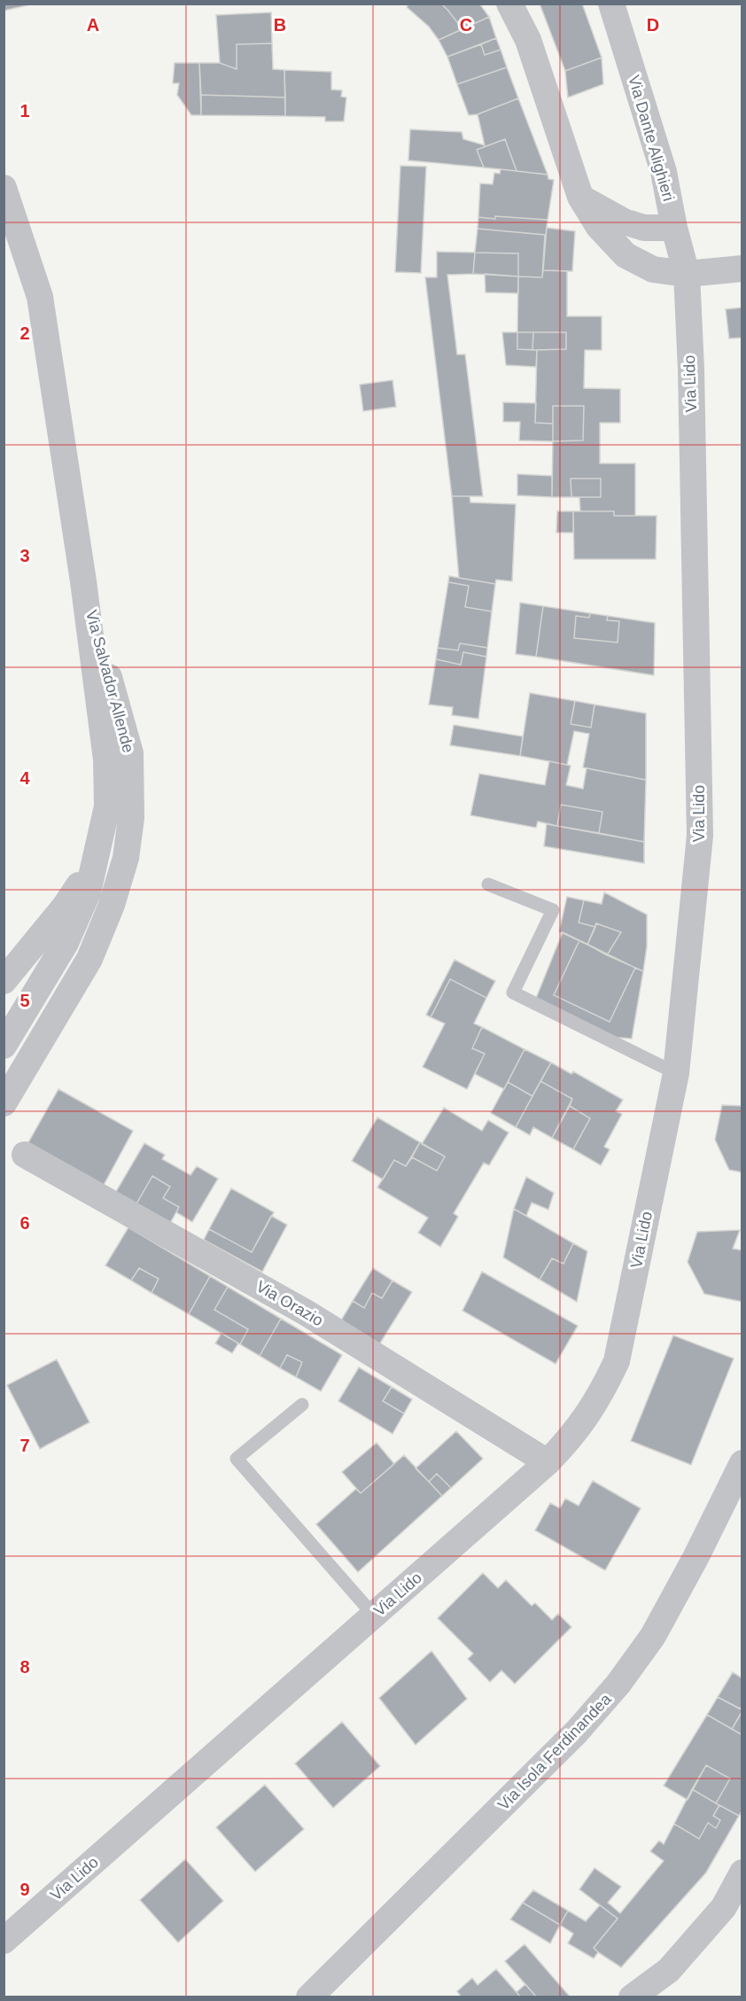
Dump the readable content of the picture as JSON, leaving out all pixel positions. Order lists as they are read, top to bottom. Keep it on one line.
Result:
{"streets":{"street":["Via Dante Alighieri","Via Lido","Via Salvador Allende","Via Orazio","Via Isola Ferdinandea"]},"crossings":[["Via Dante Alighieri","Via Lido"],["Via Lido","Via Orazio"]],"grid":{"columns":["A","B","C","D"],"rows":["1","2","3","4","5","6","7","8","9"]}}
